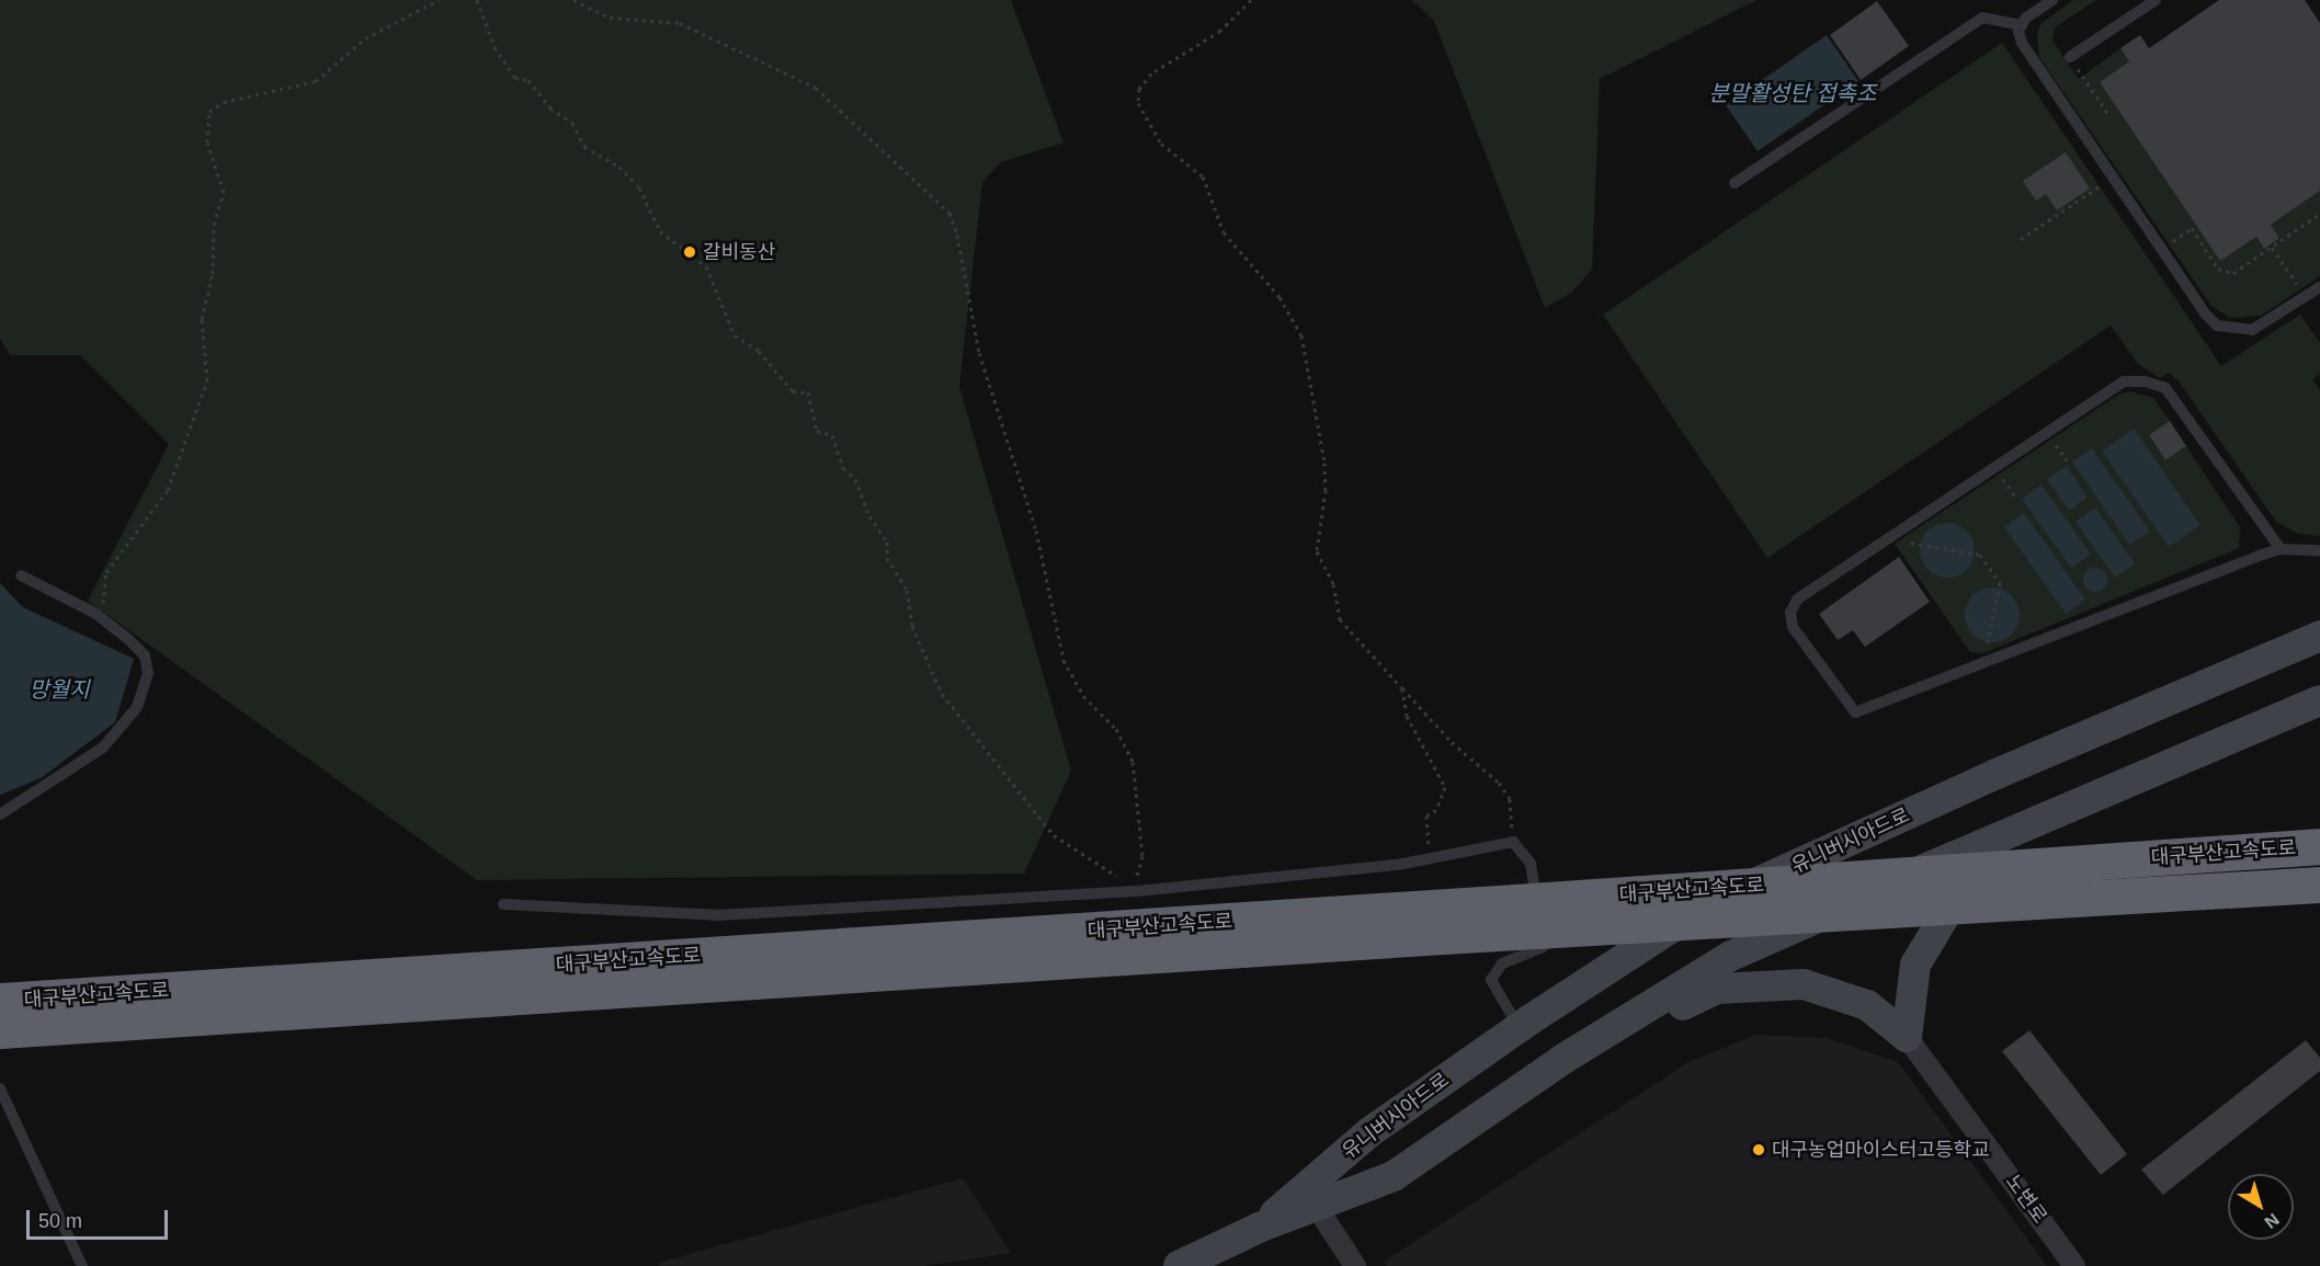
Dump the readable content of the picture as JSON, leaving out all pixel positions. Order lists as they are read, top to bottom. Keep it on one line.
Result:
{"streets":{"highway":["대구부산고속도로"],"main road":["유니버시아드로"],"street":["노변로"]},"water":["분말활성탄 접촉조","망월지"],"places":["갈비동산","대구농업마이스터고등학교"],"scale_bar":"50 m","north":"bottom right"}
